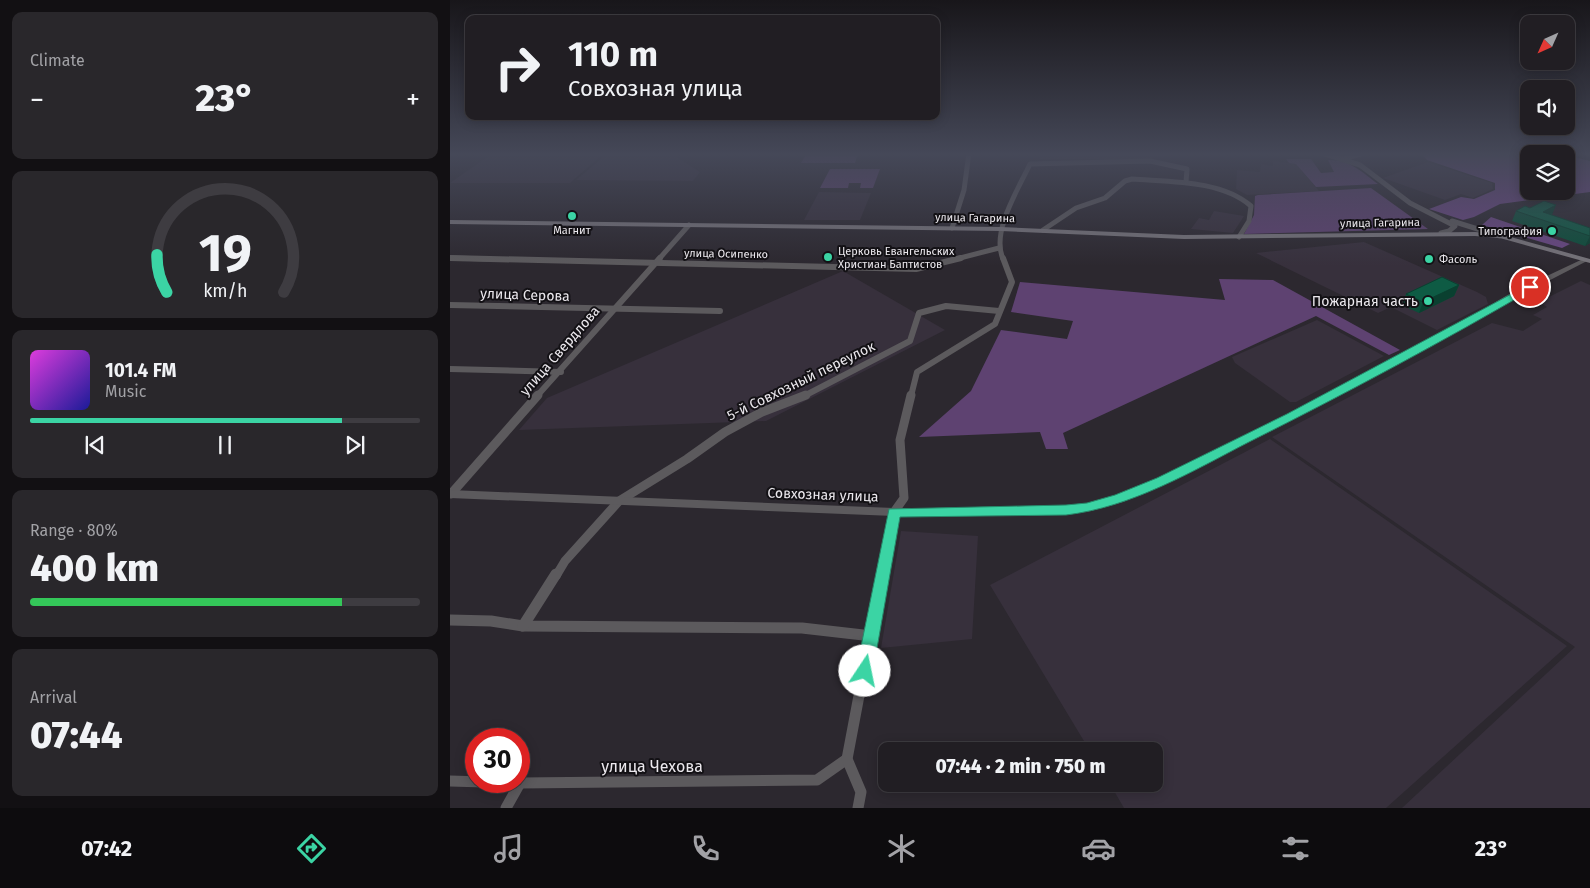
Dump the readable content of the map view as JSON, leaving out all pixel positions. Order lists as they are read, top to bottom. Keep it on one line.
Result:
{"streets":{"main road":["улица Гагарина"],"street":["улица Осипенко","улица Серова","улица Свердлова","5-й Совхозный переулок","Совхозная улица","улица Чехова"]},"crossings":[["улица Гагарина","улица Свердлова"],["улица Гагарина","Совхозная улица"],["улица Осипенко","улица Свердлова"],["улица Серова","улица Свердлова"],["улица Свердлова","Совхозная улица"],["5-й Совхозный переулок","Совхозная улица"]],"places":["Магнит","Типография","Церковь Евангельских Христиан Баптистов","Фасоль","Пожарная часть"],"north":"bottom left","page":{"tile":["Climate",["Range · 80%","400 km"],["Arrival","07:44"]],"turn":["110 m","Совхозная улица"],"heat":["−","23°","+"],"song":["101.4 FM","Music"],"limit":"30","trip":"07:44 · 2 min · 750 m","tabs":["07:42","23°"],"gauge":["19","km/h"]}}
